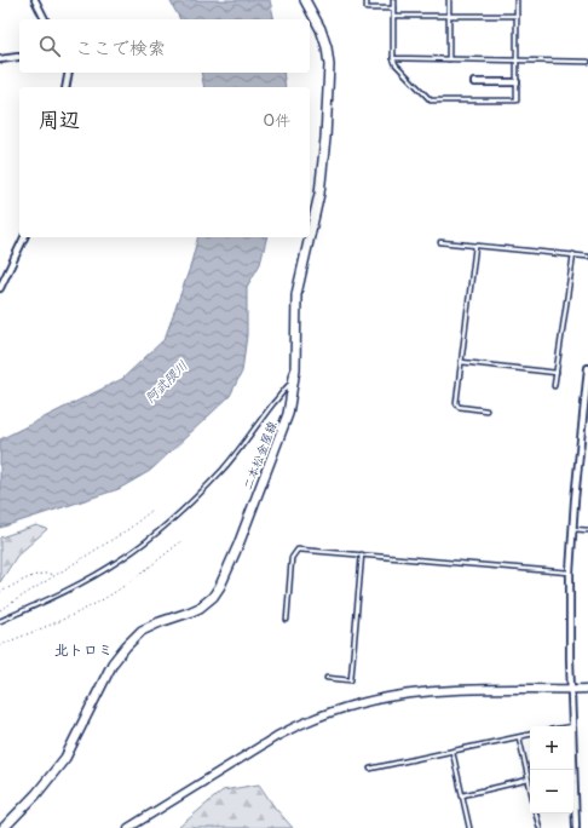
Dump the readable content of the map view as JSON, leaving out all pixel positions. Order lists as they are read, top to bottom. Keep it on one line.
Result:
{"streets":{"main road":["二本松金屋線"]},"districts":["北トロミ"],"water":["阿武隈川"],"page":{"search":"ここで検索","heading":["周辺","0件"],"map_buttons":["+","−"]}}
